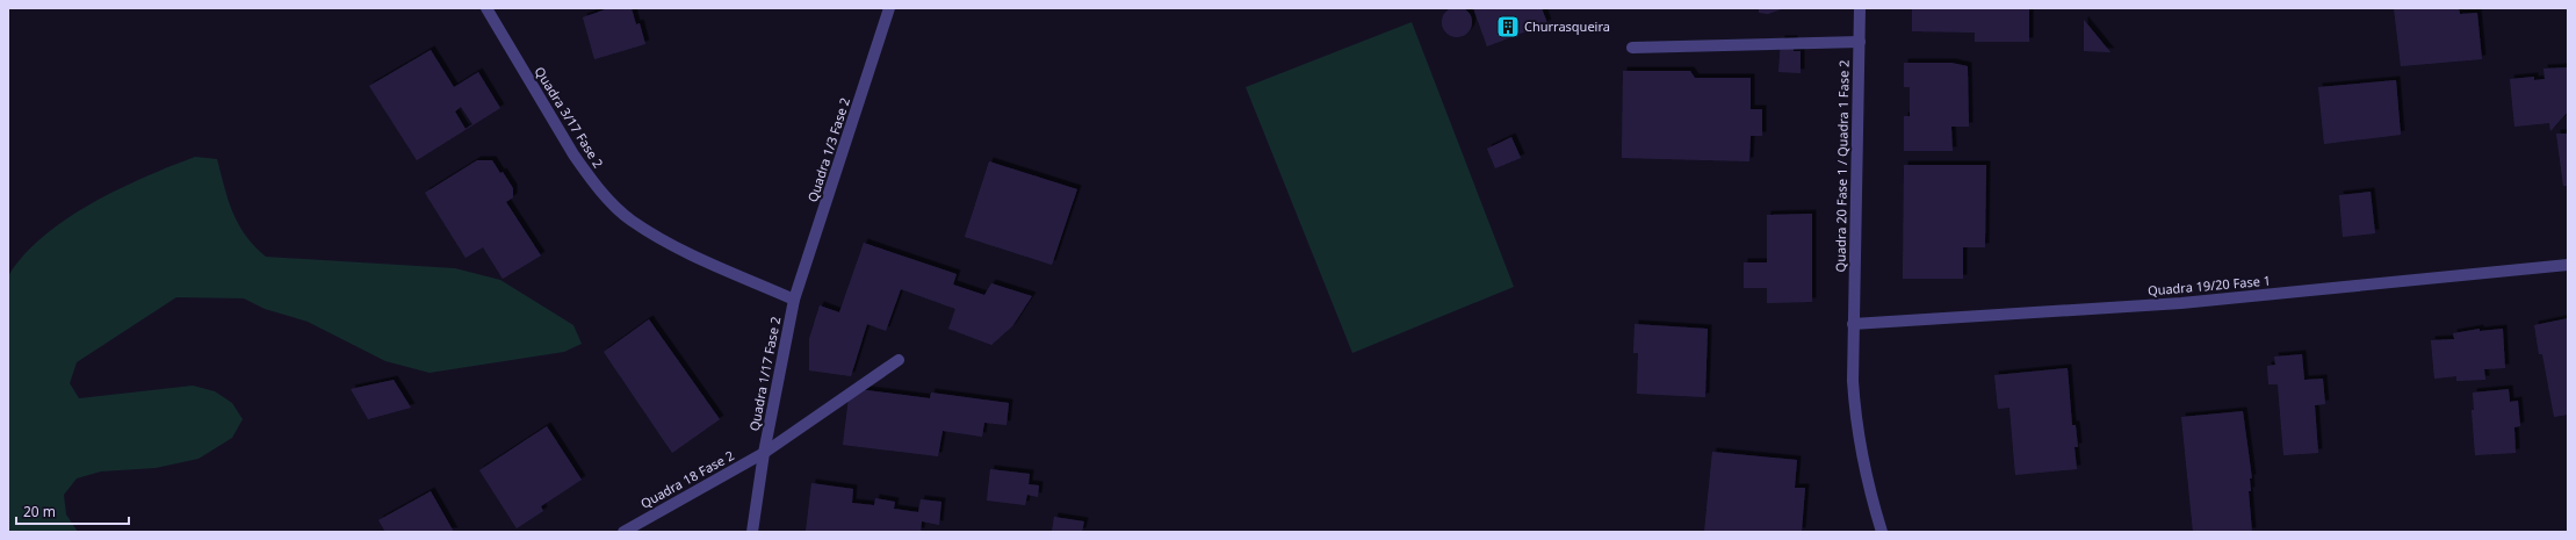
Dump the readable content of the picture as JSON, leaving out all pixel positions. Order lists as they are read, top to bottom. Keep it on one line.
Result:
{"streets":{"street":["Quadra 3/17 Fase 2","Quadra 1/3 Fase 2","Quadra 20 Fase 1 / Quadra 1 Fase 2","Quadra 19/20 Fase 1","Quadra 1/17 Fase 2","Quadra 18 Fase 2"]},"crossings":[["Quadra 3/17 Fase 2","Quadra 1/3 Fase 2"],["Quadra 3/17 Fase 2","Quadra 1/17 Fase 2"],["Quadra 1/3 Fase 2","Quadra 1/17 Fase 2"],["Quadra 20 Fase 1 / Quadra 1 Fase 2","Quadra 19/20 Fase 1"],["Quadra 1/17 Fase 2","Quadra 18 Fase 2"]],"places":{"building":["Churrasqueira"]},"scale_bar":"20 m"}
